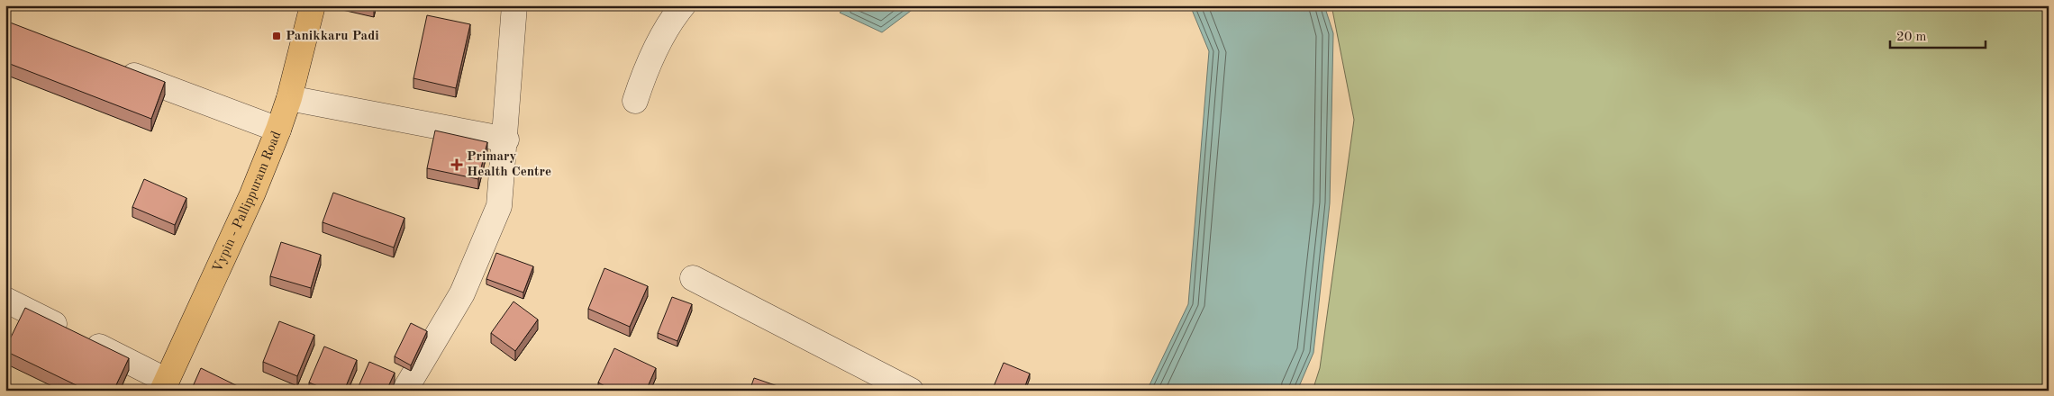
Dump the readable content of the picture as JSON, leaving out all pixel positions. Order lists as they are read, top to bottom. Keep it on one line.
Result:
{"streets":{"main road":["Vypin - Pallippuram Road"]},"places":{"transit":["Panikkaru Padi"],"health":["Primary Health Centre"]},"scale_bar":"20 m"}
